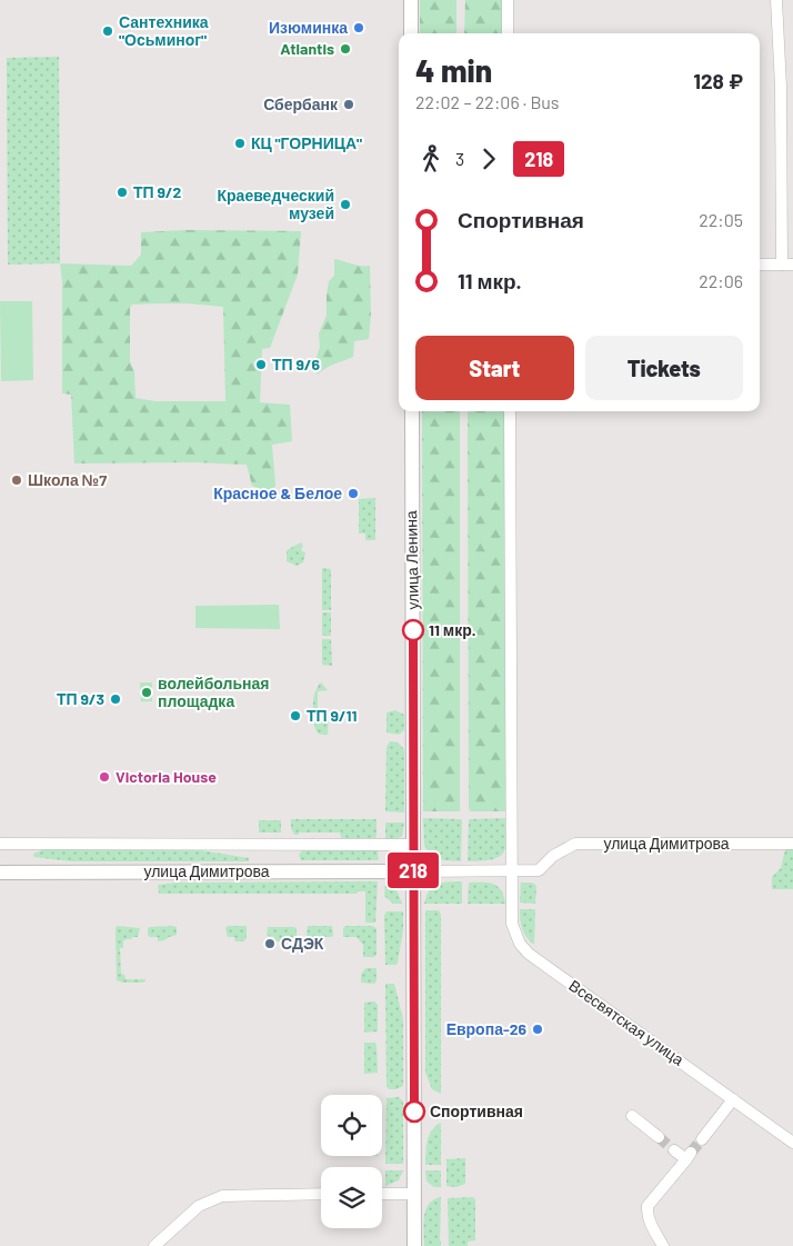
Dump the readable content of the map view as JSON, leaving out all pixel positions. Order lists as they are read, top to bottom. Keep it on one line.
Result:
{"streets":{"main road":["улица Ленина","улица Димитрова"],"street":["Всесвятская улица"]},"crossings":[["улица Ленина","улица Димитрова"],["улица Димитрова","Всесвятская улица"]],"places":["Изюминка","Сантехника \"Осьминог\"","Atlantis","Сбербанк","КЦ \"ГОРНИЦА\"","ТП 9/2","Краеведческий музей","ТП 9/6","Школа №7","Красное & Белое","11 мкр.","волейбольная площадка","ТП 9/3","ТП 9/11","Victoria House","СДЭК","Европа-26","Спортивная"],"lines":["bus line 218"],"page":{"on_map":"218","heading":["4 min","22:02 – 22:06 · Bus","128 ₽"],"legs":["3","218"],"list":[{"name":"Спортивная","value":"22:05"},{"name":"11 мкр.","value":"22:06"}],"buttons":["Start","Tickets"]}}
